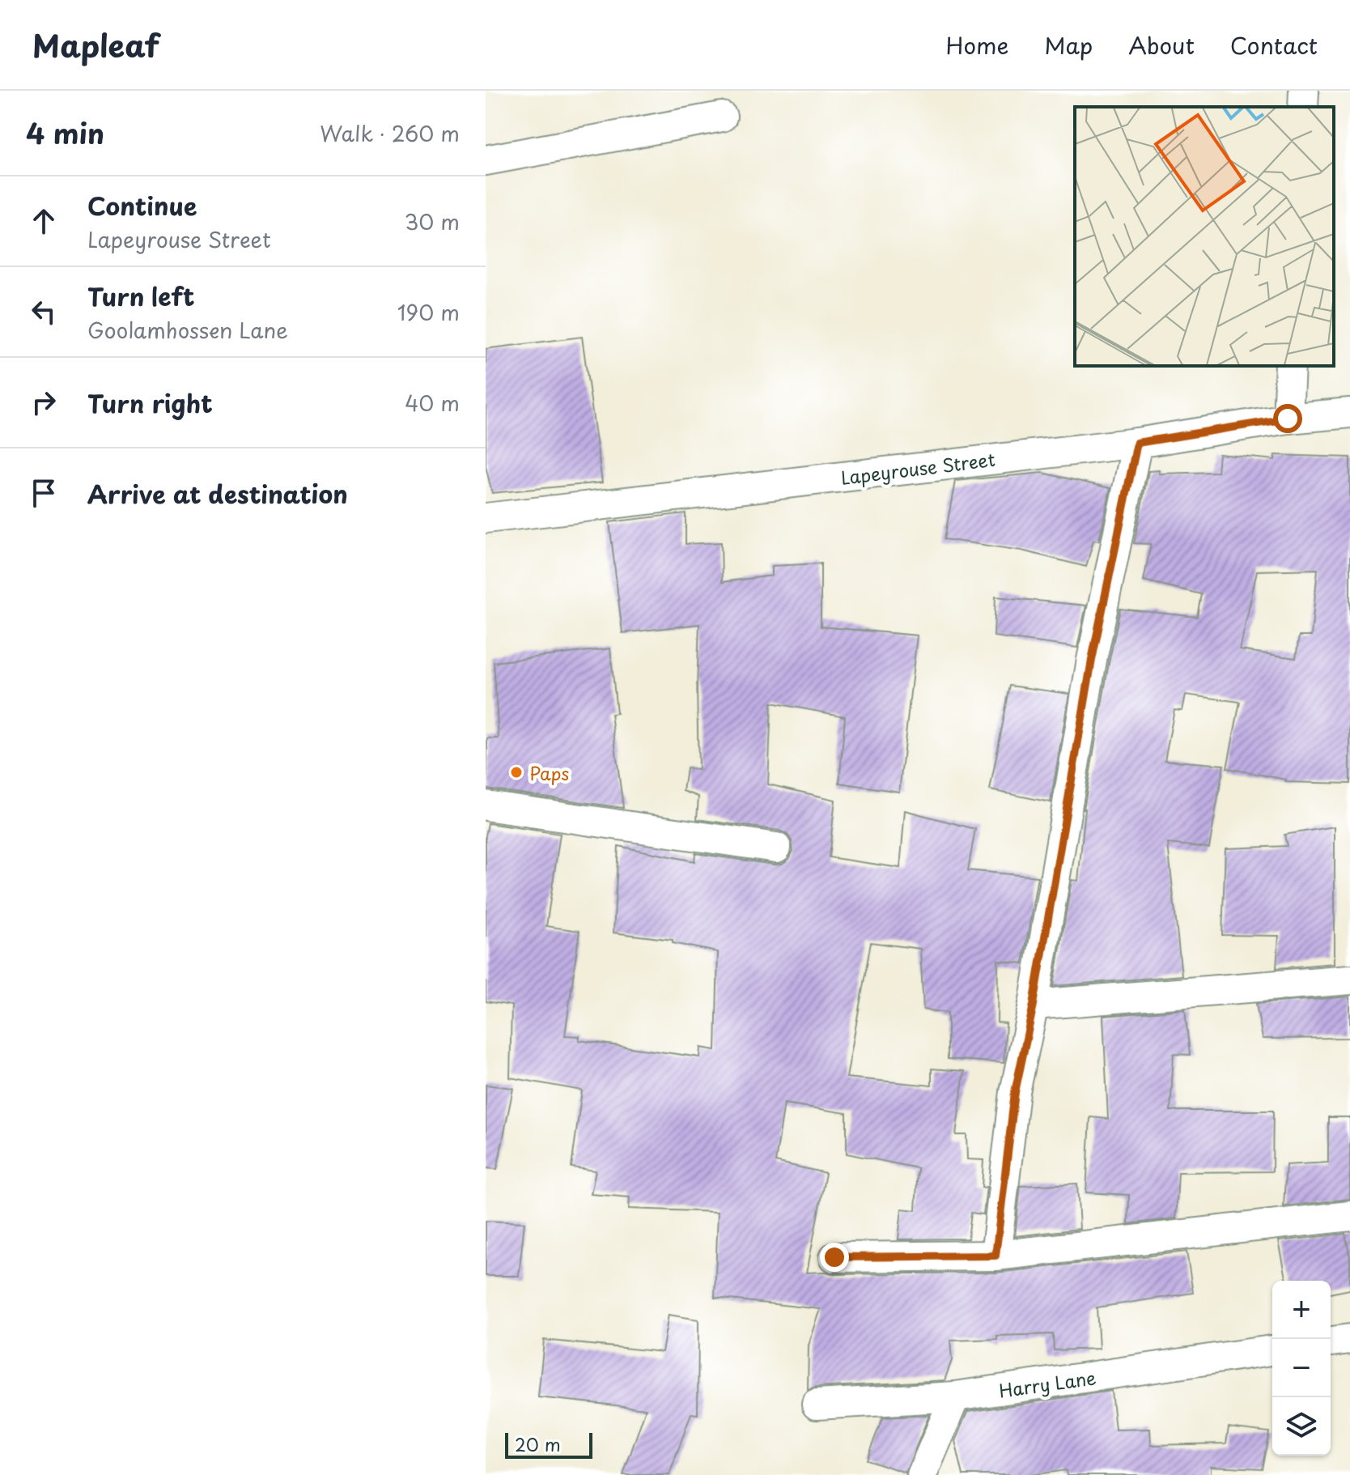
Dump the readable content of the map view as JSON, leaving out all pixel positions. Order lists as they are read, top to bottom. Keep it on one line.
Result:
{"streets":{"street":["Lapeyrouse Street","Harry Lane"]},"places":["Paps"],"scale_bar":"20 m","page":{"header":"Mapleaf","nav":["Home","Map","About","Contact"],"heading":["4 min","Walk · 260 m"],"list":[["Continue","Lapeyrouse Street","30 m"],["Turn left","Goolamhossen Lane","190 m"],["Turn right","40 m"],"Arrive at destination"],"map_buttons":["+","−"],"scale":"20 m"}}
